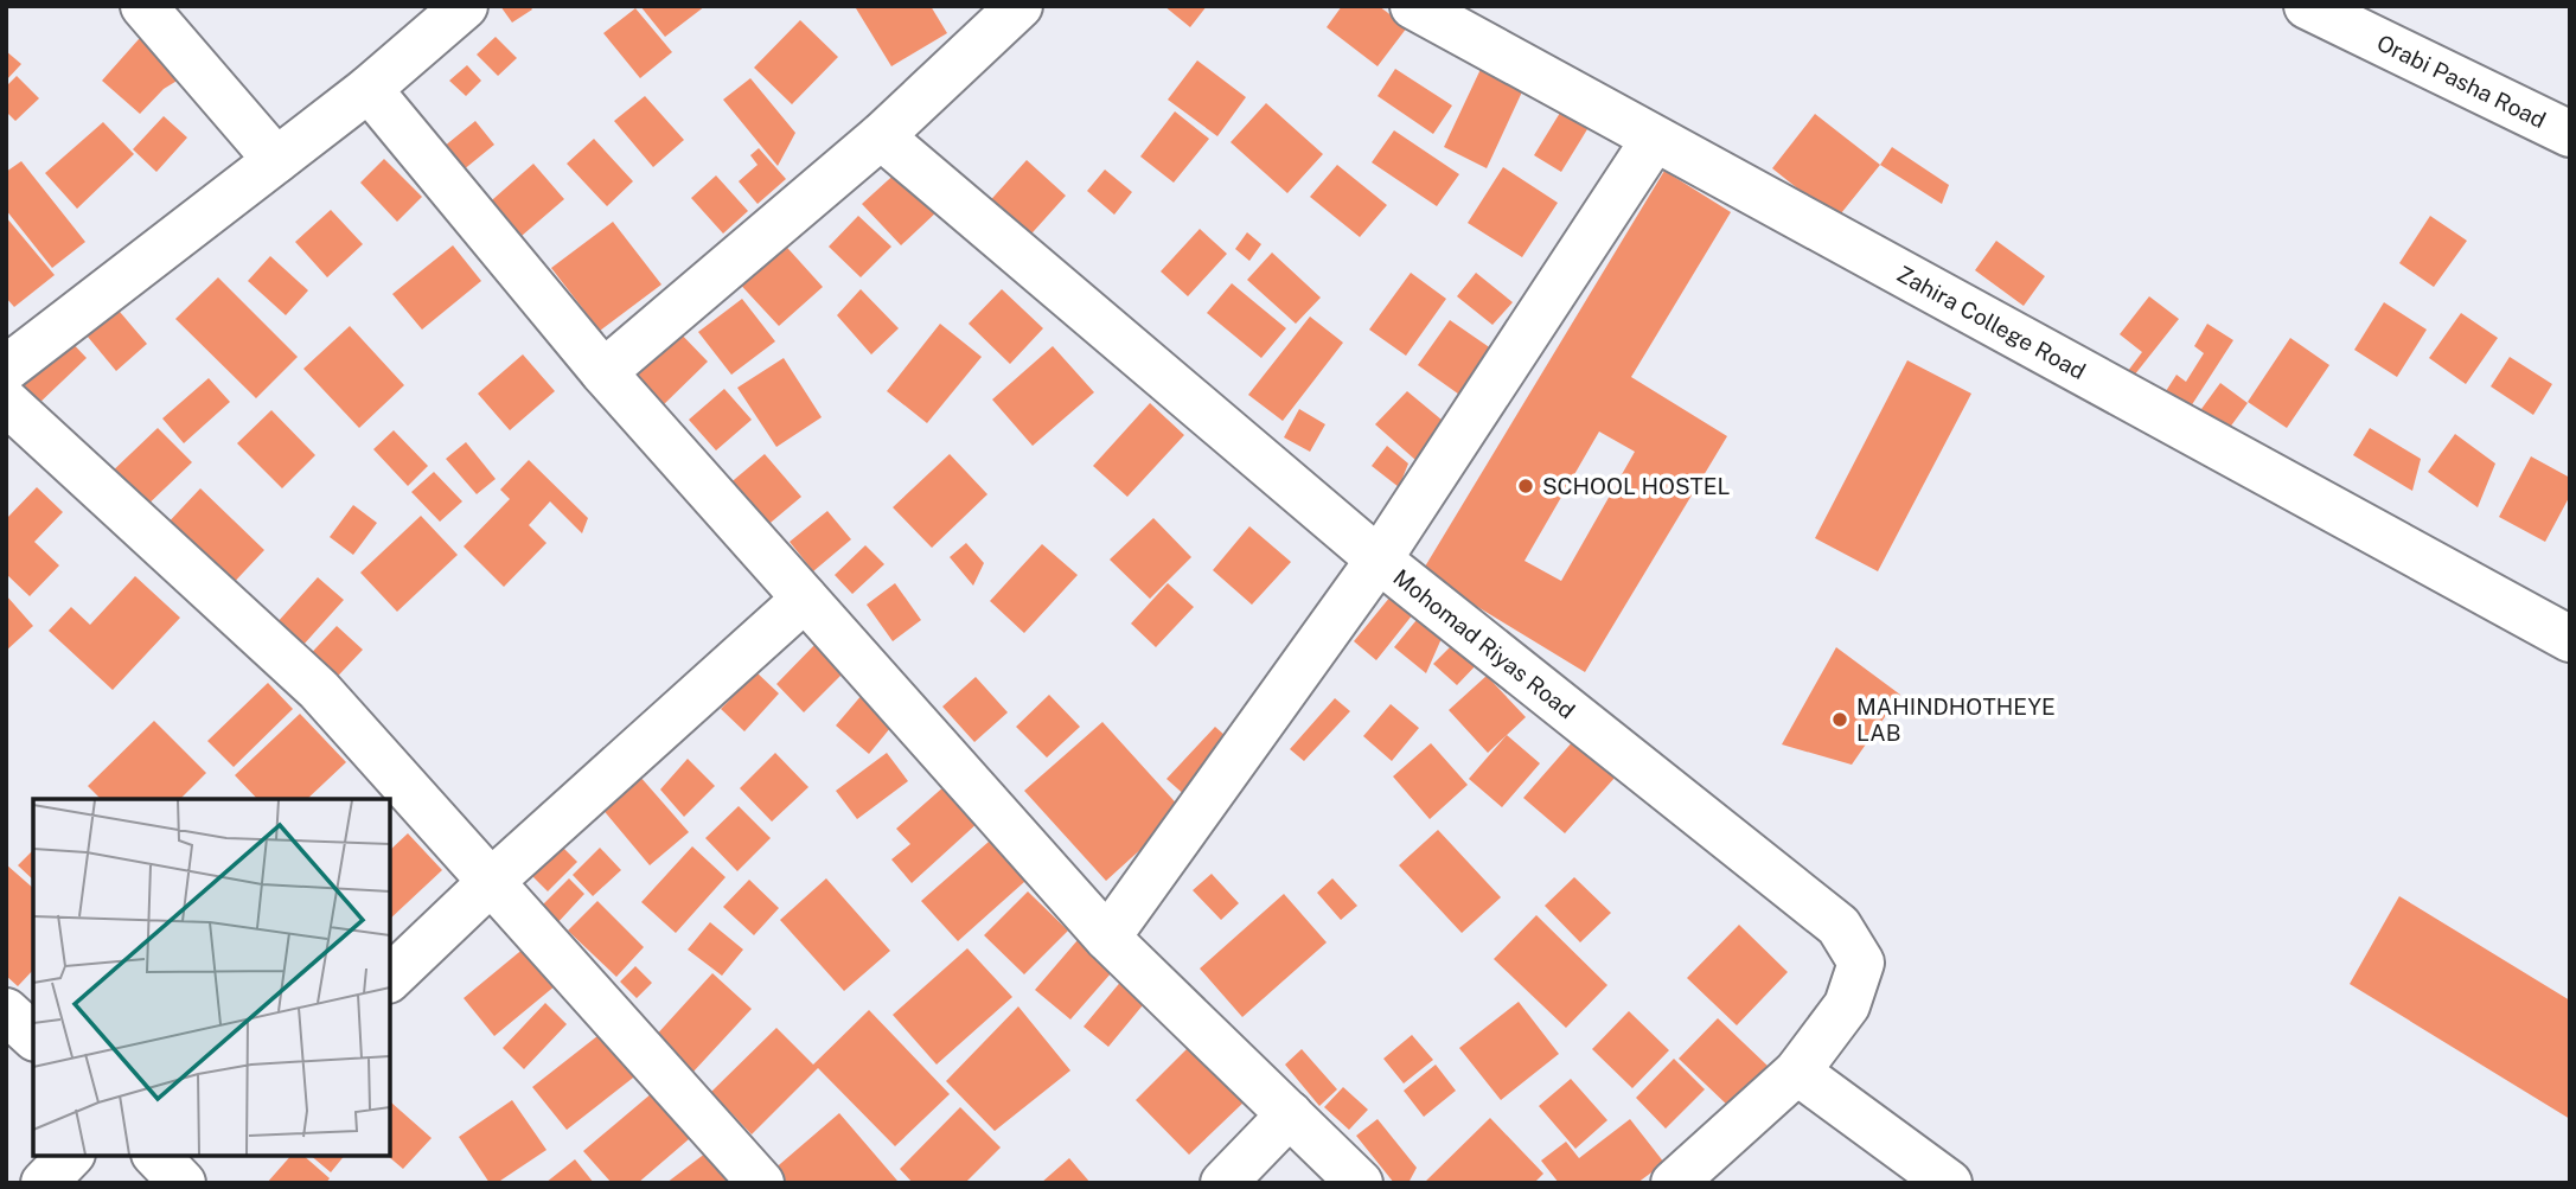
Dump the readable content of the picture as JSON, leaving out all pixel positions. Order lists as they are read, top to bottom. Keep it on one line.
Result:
{"streets":{"street":["Orabi Pasha Road","Zahira College Road","Mohomad Riyas Road"]},"places":["SCHOOL HOSTEL","MAHINDHOTHEYE LAB"]}
